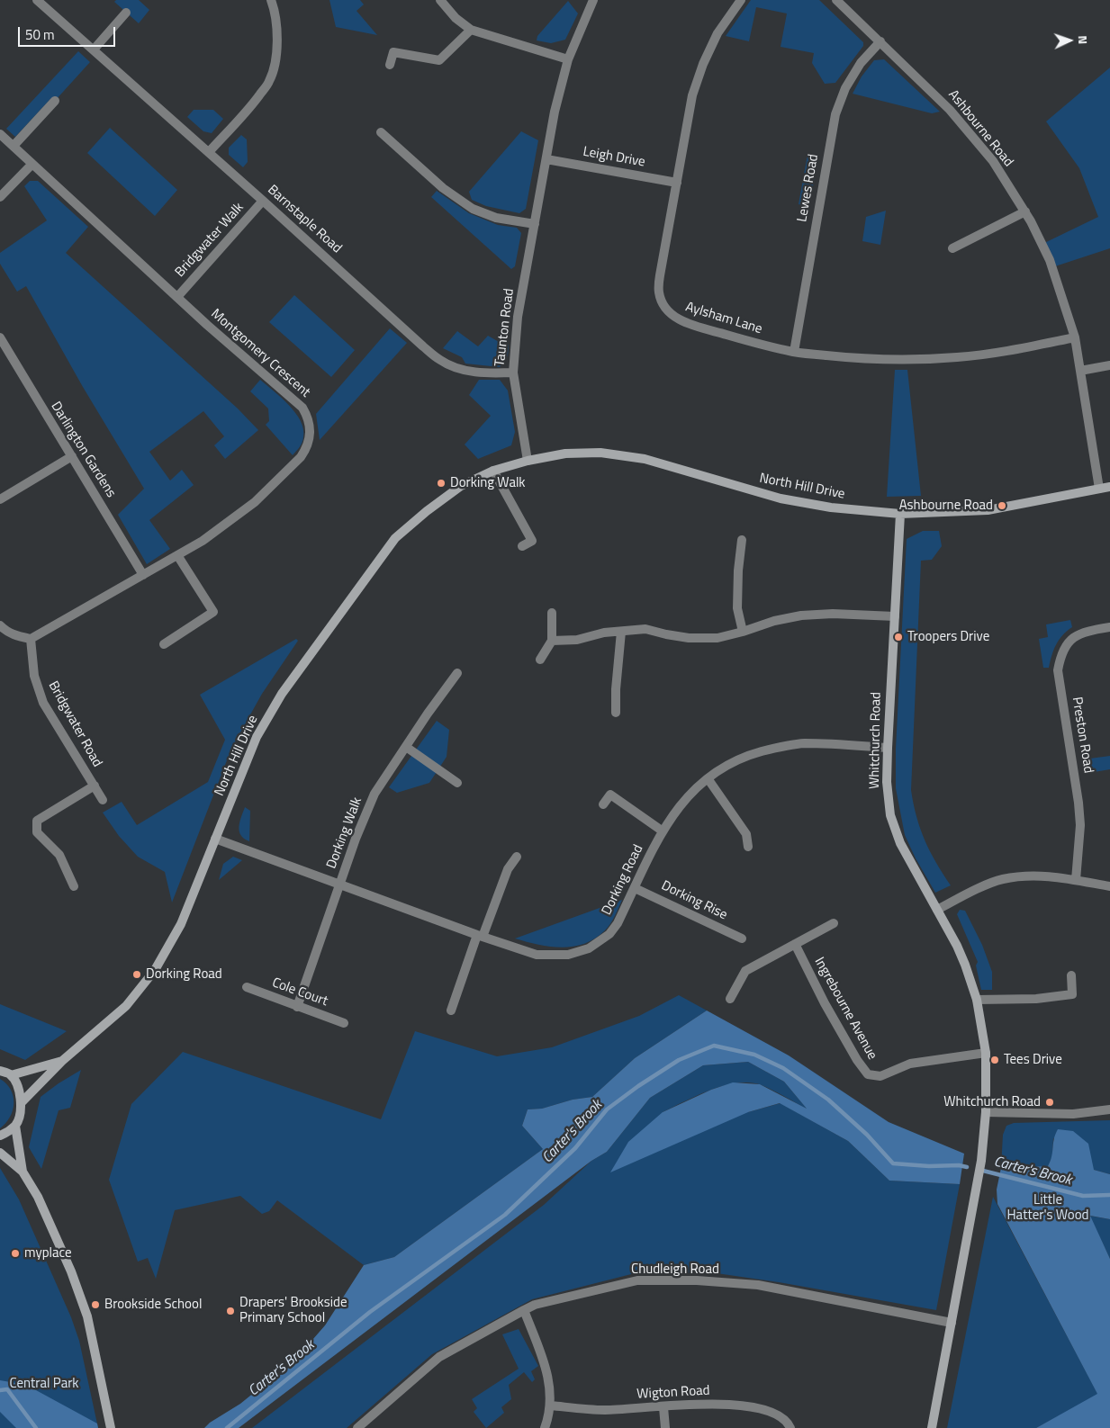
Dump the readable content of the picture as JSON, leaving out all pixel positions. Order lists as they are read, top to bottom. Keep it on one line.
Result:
{"streets":{"street":["Ashbourne Road","Leigh Drive","Lewes Road","Barnstaple Road","Bridgwater Walk","Aylsham Lane","Taunton Road","Montgomery Crescent","Darlington Gardens","North Hill Drive","Bridgwater Road","Preston Road","Whitchurch Road","Dorking Walk","Dorking Road","Dorking Rise","Cole Court","Ingrebourne Avenue","Chudleigh Road","Wigton Road"]},"crossings":[["Ashbourne Road","Lewes Road"],["Ashbourne Road","Aylsham Lane"],["Ashbourne Road","North Hill Drive"],["Leigh Drive","Aylsham Lane"],["Leigh Drive","Taunton Road"],["Lewes Road","Aylsham Lane"],["Barnstaple Road","Bridgwater Walk"],["Barnstaple Road","Taunton Road"],["Bridgwater Walk","Montgomery Crescent"],["Taunton Road","North Hill Drive"],["Montgomery Crescent","Darlington Gardens"],["Montgomery Crescent","Bridgwater Road"],["North Hill Drive","Whitchurch Road"],["North Hill Drive","Dorking Road"],["Whitchurch Road","Dorking Road"],["Whitchurch Road","Ingrebourne Avenue"],["Whitchurch Road","Chudleigh Road"],["Dorking Walk","Dorking Road"],["Dorking Road","Dorking Rise"]],"water":["Carter's Brook"],"parks":["Little Hatter's Wood","Central Park"],"places":["Dorking Walk","Ashbourne Road","Troopers Drive","Dorking Road","Tees Drive","Whitchurch Road","myplace","Brookside School","Drapers' Brookside Primary School"],"scale_bar":"50 m","north":"right"}
